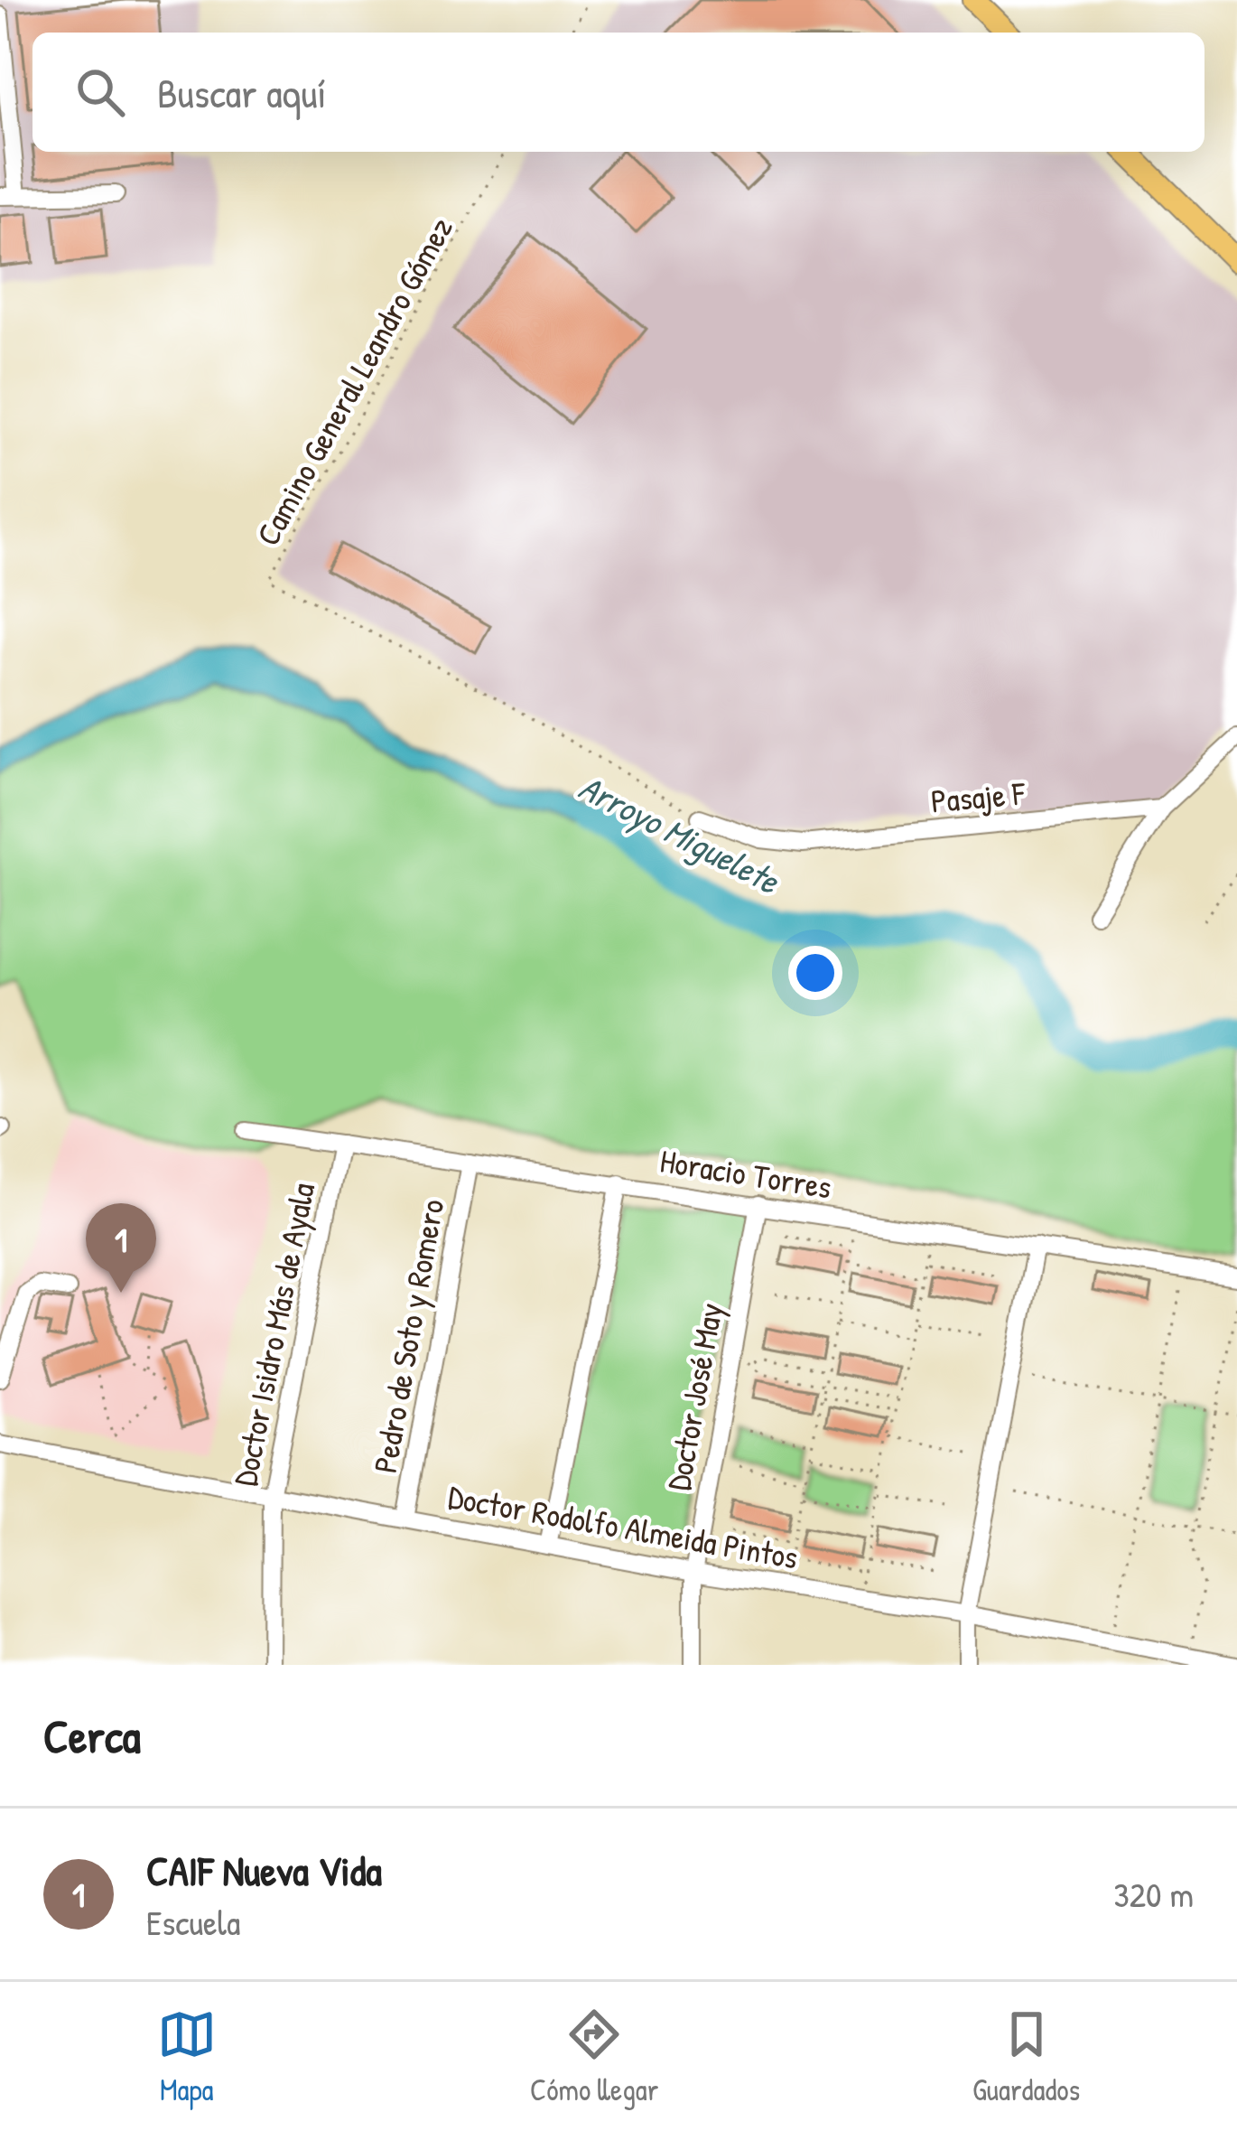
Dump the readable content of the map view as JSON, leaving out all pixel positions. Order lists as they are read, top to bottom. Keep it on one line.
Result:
{"streets":{"street":["Pasaje F","Horacio Torres","Doctor Isidro Más de Ayala","Pedro de Soto y Romero","Doctor José May","Doctor Rodolfo Almeida Pintos"],"path":["Camino General Leandro Gómez"]},"crossings":[["Camino General Leandro Gómez","Pasaje F"],["Horacio Torres","Doctor Isidro Más de Ayala"],["Horacio Torres","Pedro de Soto y Romero"],["Horacio Torres","Doctor José May"],["Doctor Isidro Más de Ayala","Doctor Rodolfo Almeida Pintos"],["Pedro de Soto y Romero","Doctor Rodolfo Almeida Pintos"],["Doctor José May","Doctor Rodolfo Almeida Pintos"]],"water":["Arroyo Miguelete"],"page":{"search":"Buscar aquí","pins":"1","heading":"Cerca","list":[{"mark":"1","name":"CAIF Nueva Vida","note":"Escuela","value":"320 m"}],"nav":["Mapa","Cómo llegar","Guardados"]}}
